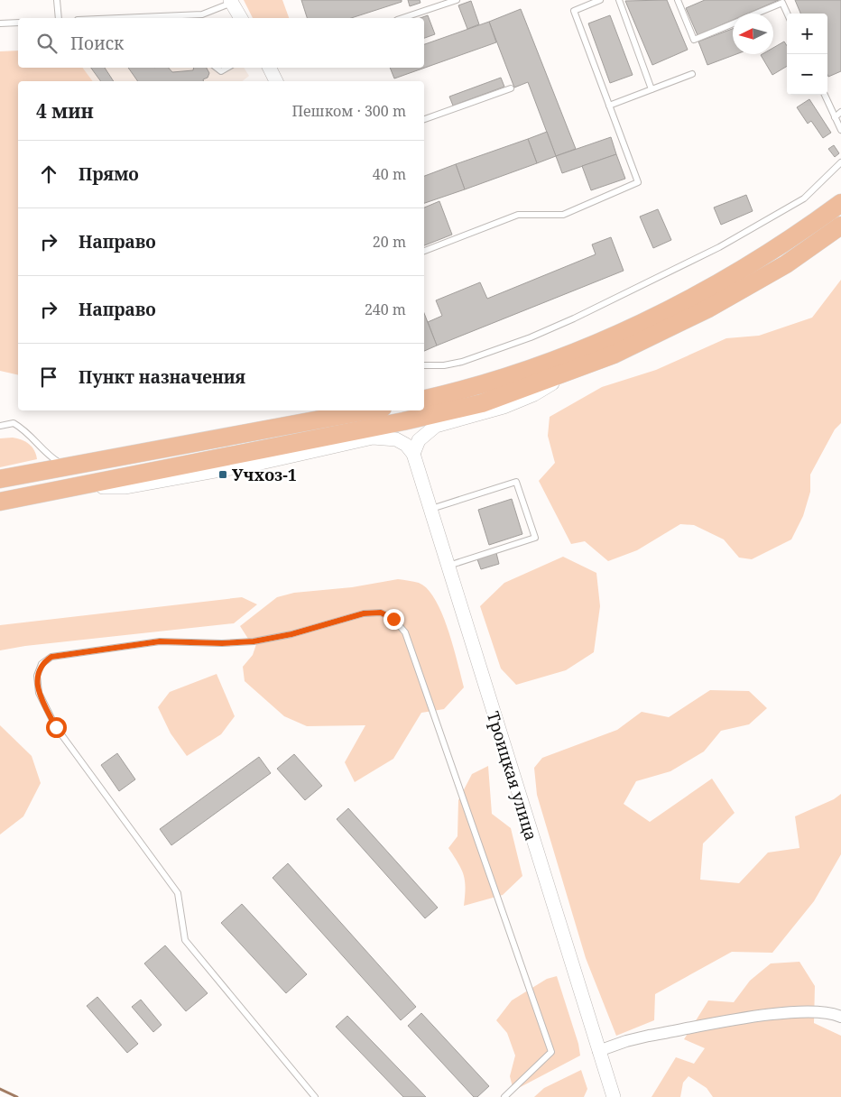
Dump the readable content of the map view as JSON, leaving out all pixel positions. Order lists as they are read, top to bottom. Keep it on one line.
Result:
{"streets":{"street":["Троицкая улица"]},"places":{"transit":["Учхоз-1"]},"north":"left","page":{"map_buttons":["+","−"],"search":"Поиск","heading":["4 мин","Пешком · 300 m"],"list":[["Прямо","40 m"],["Направо","20 m"],["Направо","240 m"],"Пункт назначения"]}}
